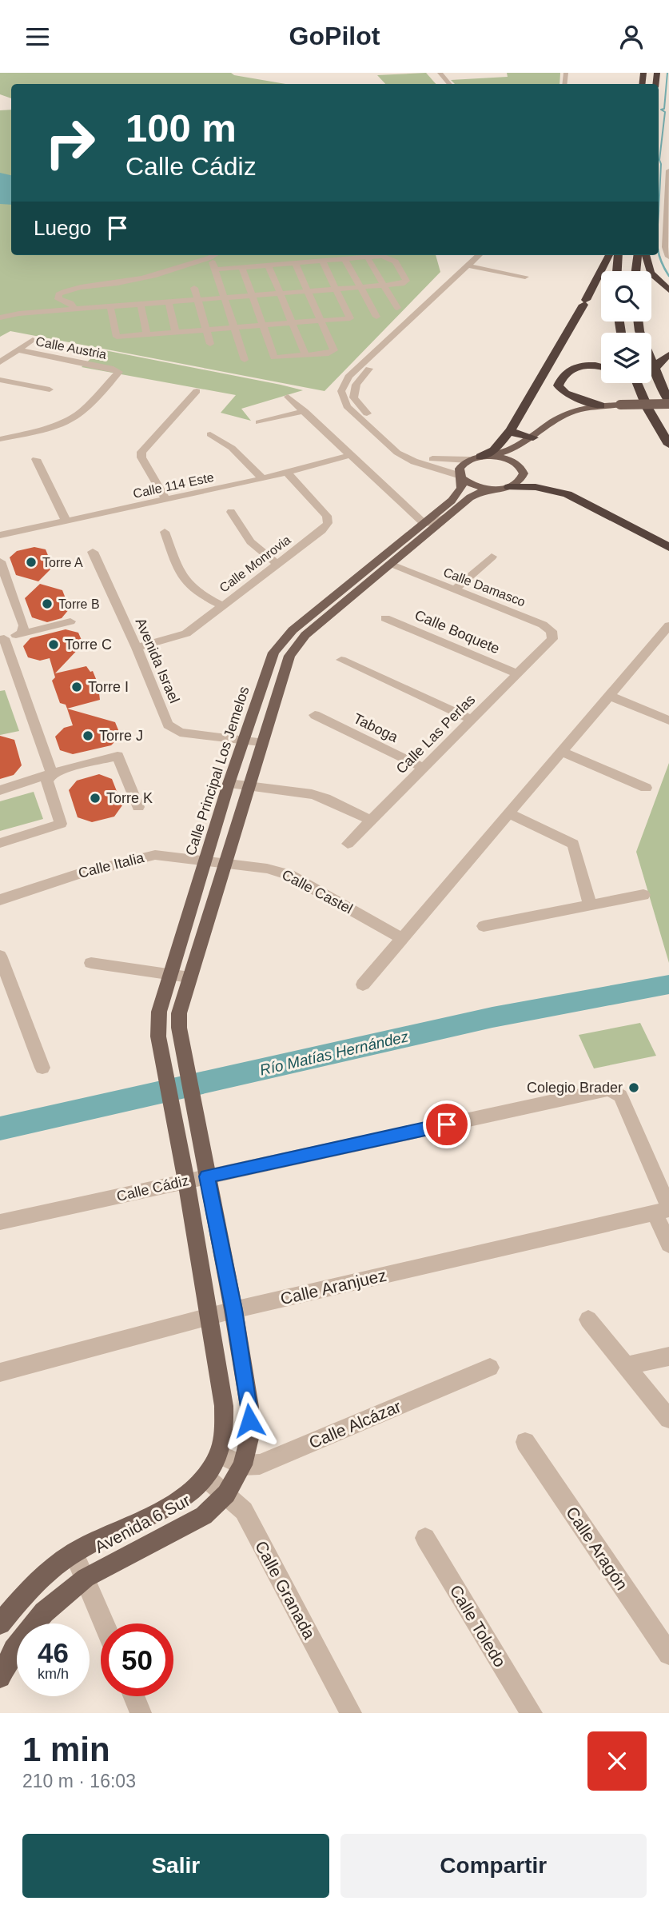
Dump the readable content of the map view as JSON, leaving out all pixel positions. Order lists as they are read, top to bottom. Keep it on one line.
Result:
{"streets":{"main road":["Calle Principal Los Jemelos","Avenida 6 Sur"],"street":["Calle Austria","Calle 114 Este","Calle Monrovia","Calle Damasco","Calle Boquete","Avenida Israel","Taboga","Calle Las Perlas","Calle Italia","Calle Castel","Calle Cádiz","Calle Aranjuez","Calle Alcázar","Calle Aragón","Calle Granada","Calle Toledo"]},"crossings":[["Calle 114 Este","Calle Monrovia"],["Calle Monrovia","Avenida Israel"],["Calle Damasco","Calle Las Perlas"],["Calle Damasco","Calle Principal Los Jemelos"],["Calle Boquete","Calle Las Perlas"],["Avenida Israel","Calle Principal Los Jemelos"],["Taboga","Calle Las Perlas"],["Calle Principal Los Jemelos","Calle Italia"],["Calle Principal Los Jemelos","Avenida 6 Sur"],["Calle Italia","Calle Castel"],["Calle Cádiz","Calle Aranjuez"],["Calle Cádiz","Avenida 6 Sur"],["Calle Aranjuez","Avenida 6 Sur"],["Calle Alcázar","Avenida 6 Sur"],["Avenida 6 Sur","Calle Granada"]],"water":["Río Matías Hernández"],"places":["Torre A","Torre B","Torre C","Torre I","Torre J","Torre K","Colegio Brader"],"page":{"header":"GoPilot","turn":["100 m","Calle Cádiz"],"then":"Luego","speed":"46 km/h","limit":"50","heading":["1 min","210 m · 16:03"],"buttons":["Salir","Compartir"]}}
